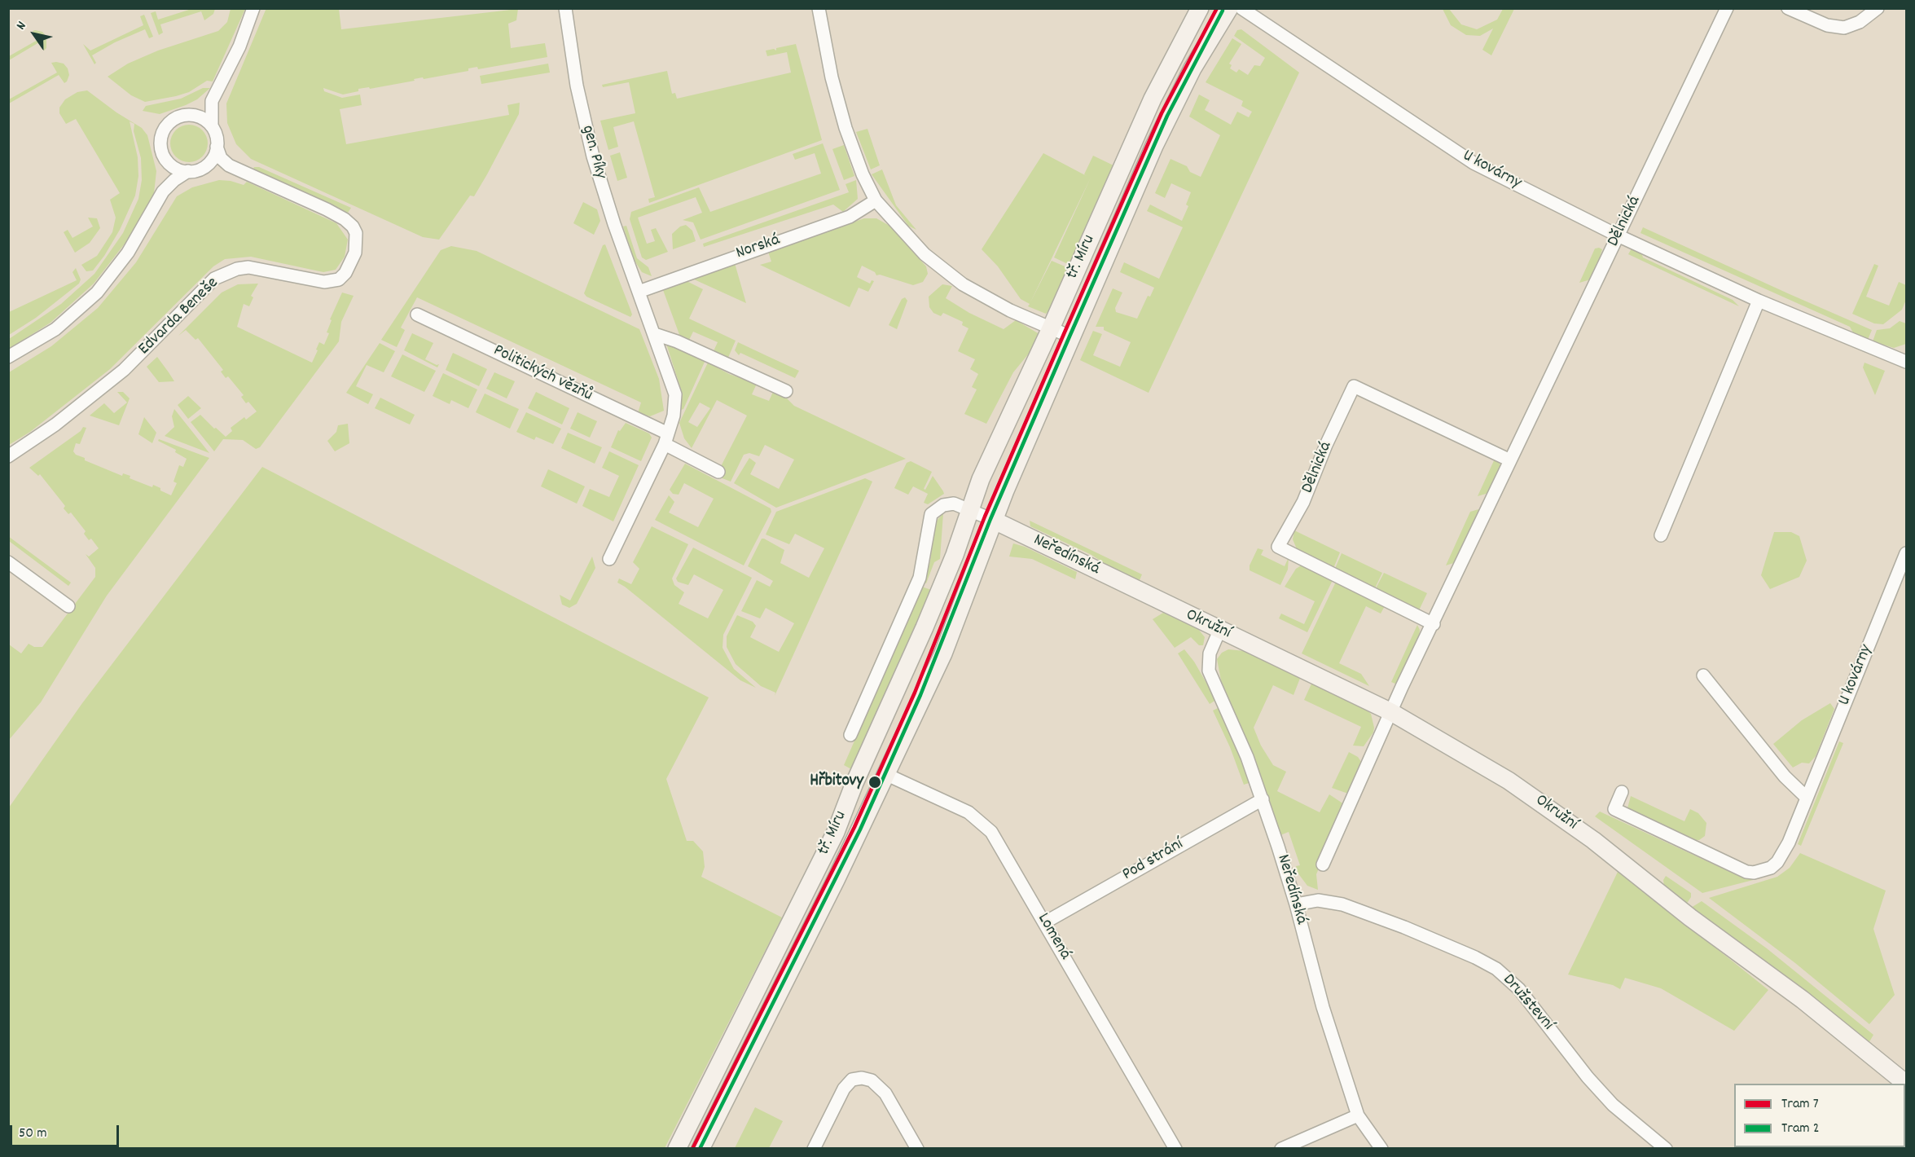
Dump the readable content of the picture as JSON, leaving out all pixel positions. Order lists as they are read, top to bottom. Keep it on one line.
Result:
{"streets":{"main road":["tř. Míru","Neředínská","Okružní"],"street":["gen. Píky","U kovárny","Dělnická","Norská","Edvarda Beneše","Politických vězňů","Pod strání","Lomená","Družstevní"]},"crossings":[["gen. Píky","Norská"],["U kovárny","Dělnická"],["Dělnická","Okružní"],["tř. Míru","Neředínská"],["tř. Míru","Lomená"],["Neředínská","Okružní"],["Neředínská","Pod strání"],["Neředínská","Družstevní"],["Pod strání","Lomená"]],"places":["Hřbitovy"],"lines":["tram line 7","tram line 2"],"legend":["Tram 7","Tram 2"],"scale_bar":"50 m","north":"top left"}
